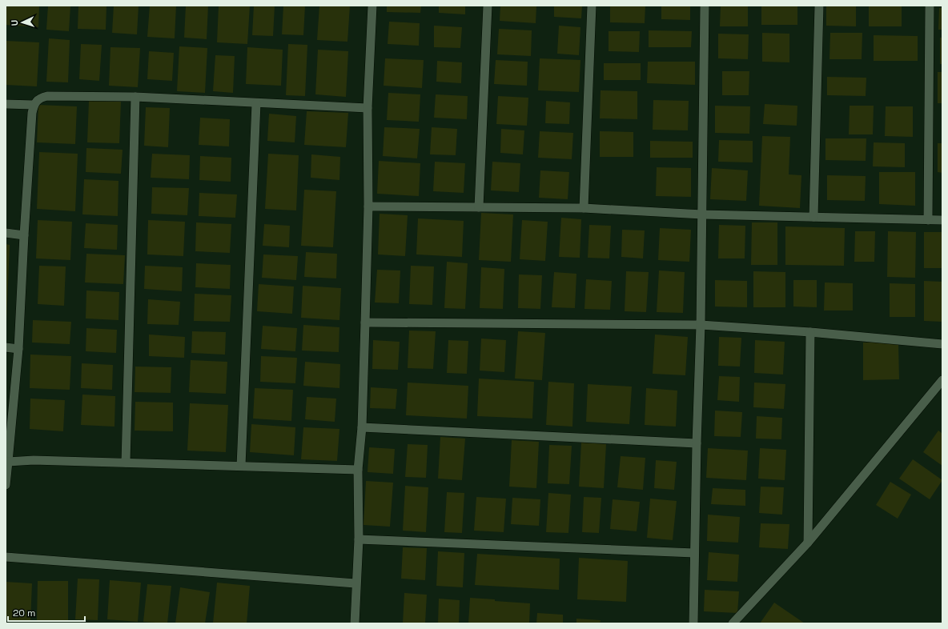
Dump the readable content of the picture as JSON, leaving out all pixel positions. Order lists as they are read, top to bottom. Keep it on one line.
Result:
{"scale_bar":"20 m","north":"left"}
